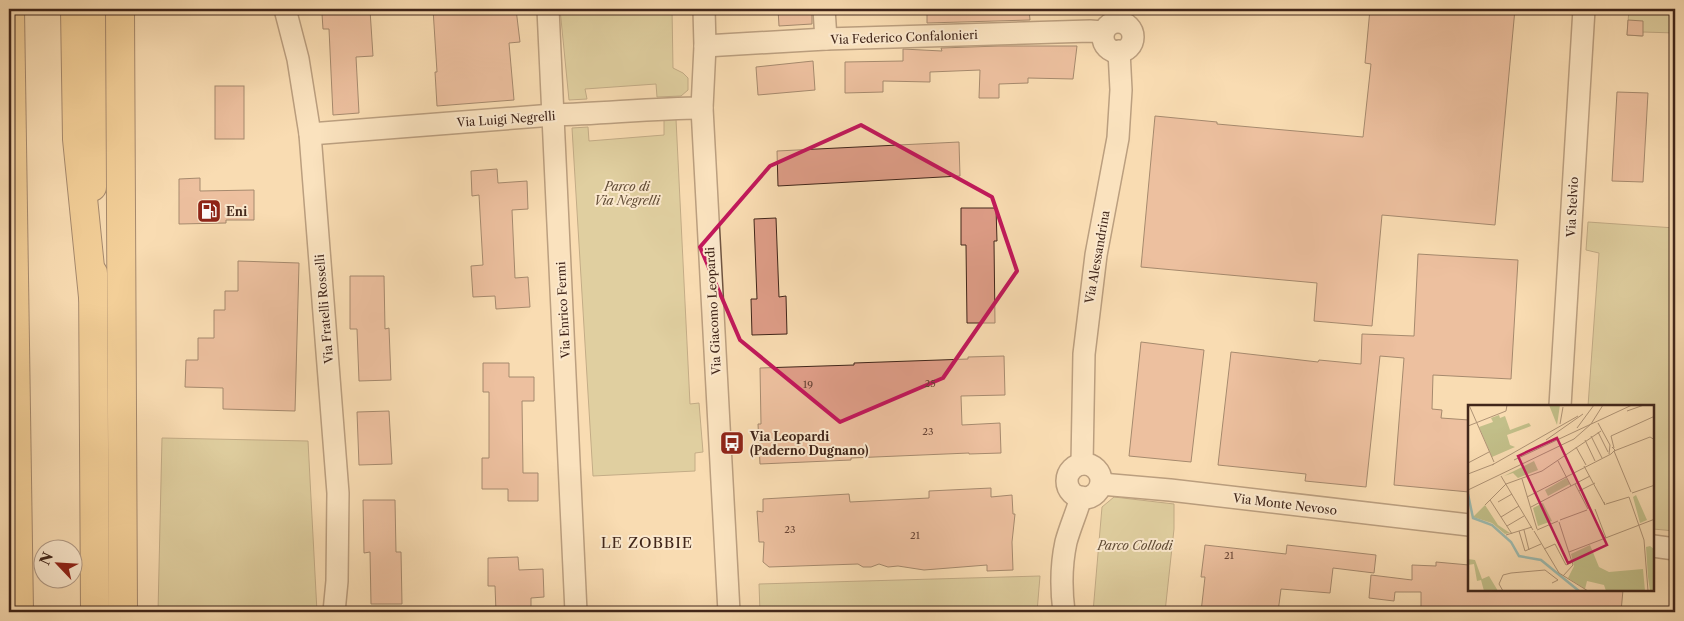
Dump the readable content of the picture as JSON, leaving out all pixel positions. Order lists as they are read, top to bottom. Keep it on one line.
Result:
{"streets":{"street":["Via Federico Confalonieri","Via Luigi Negrelli","Via Stelvio","Via Alessandrina","Via Fratelli Rosselli","Via Enrico Fermi","Via Giacomo Leopardi","Via Monte Nevoso"]},"crossings":[["Via Federico Confalonieri","Via Alessandrina"],["Via Federico Confalonieri","Via Giacomo Leopardi"],["Via Luigi Negrelli","Via Fratelli Rosselli"],["Via Luigi Negrelli","Via Enrico Fermi"],["Via Luigi Negrelli","Via Giacomo Leopardi"],["Via Alessandrina","Via Monte Nevoso"]],"districts":["LE ZOBBIE"],"parks":["Parco di Via Negrelli","Parco Collodi"],"places":{"fuel station":["Eni"],"bus stop":["Via Leopardi (Paderno Dugnano)"]},"house_numbers":["25","19","23","23","21","21"],"north":"top left"}
